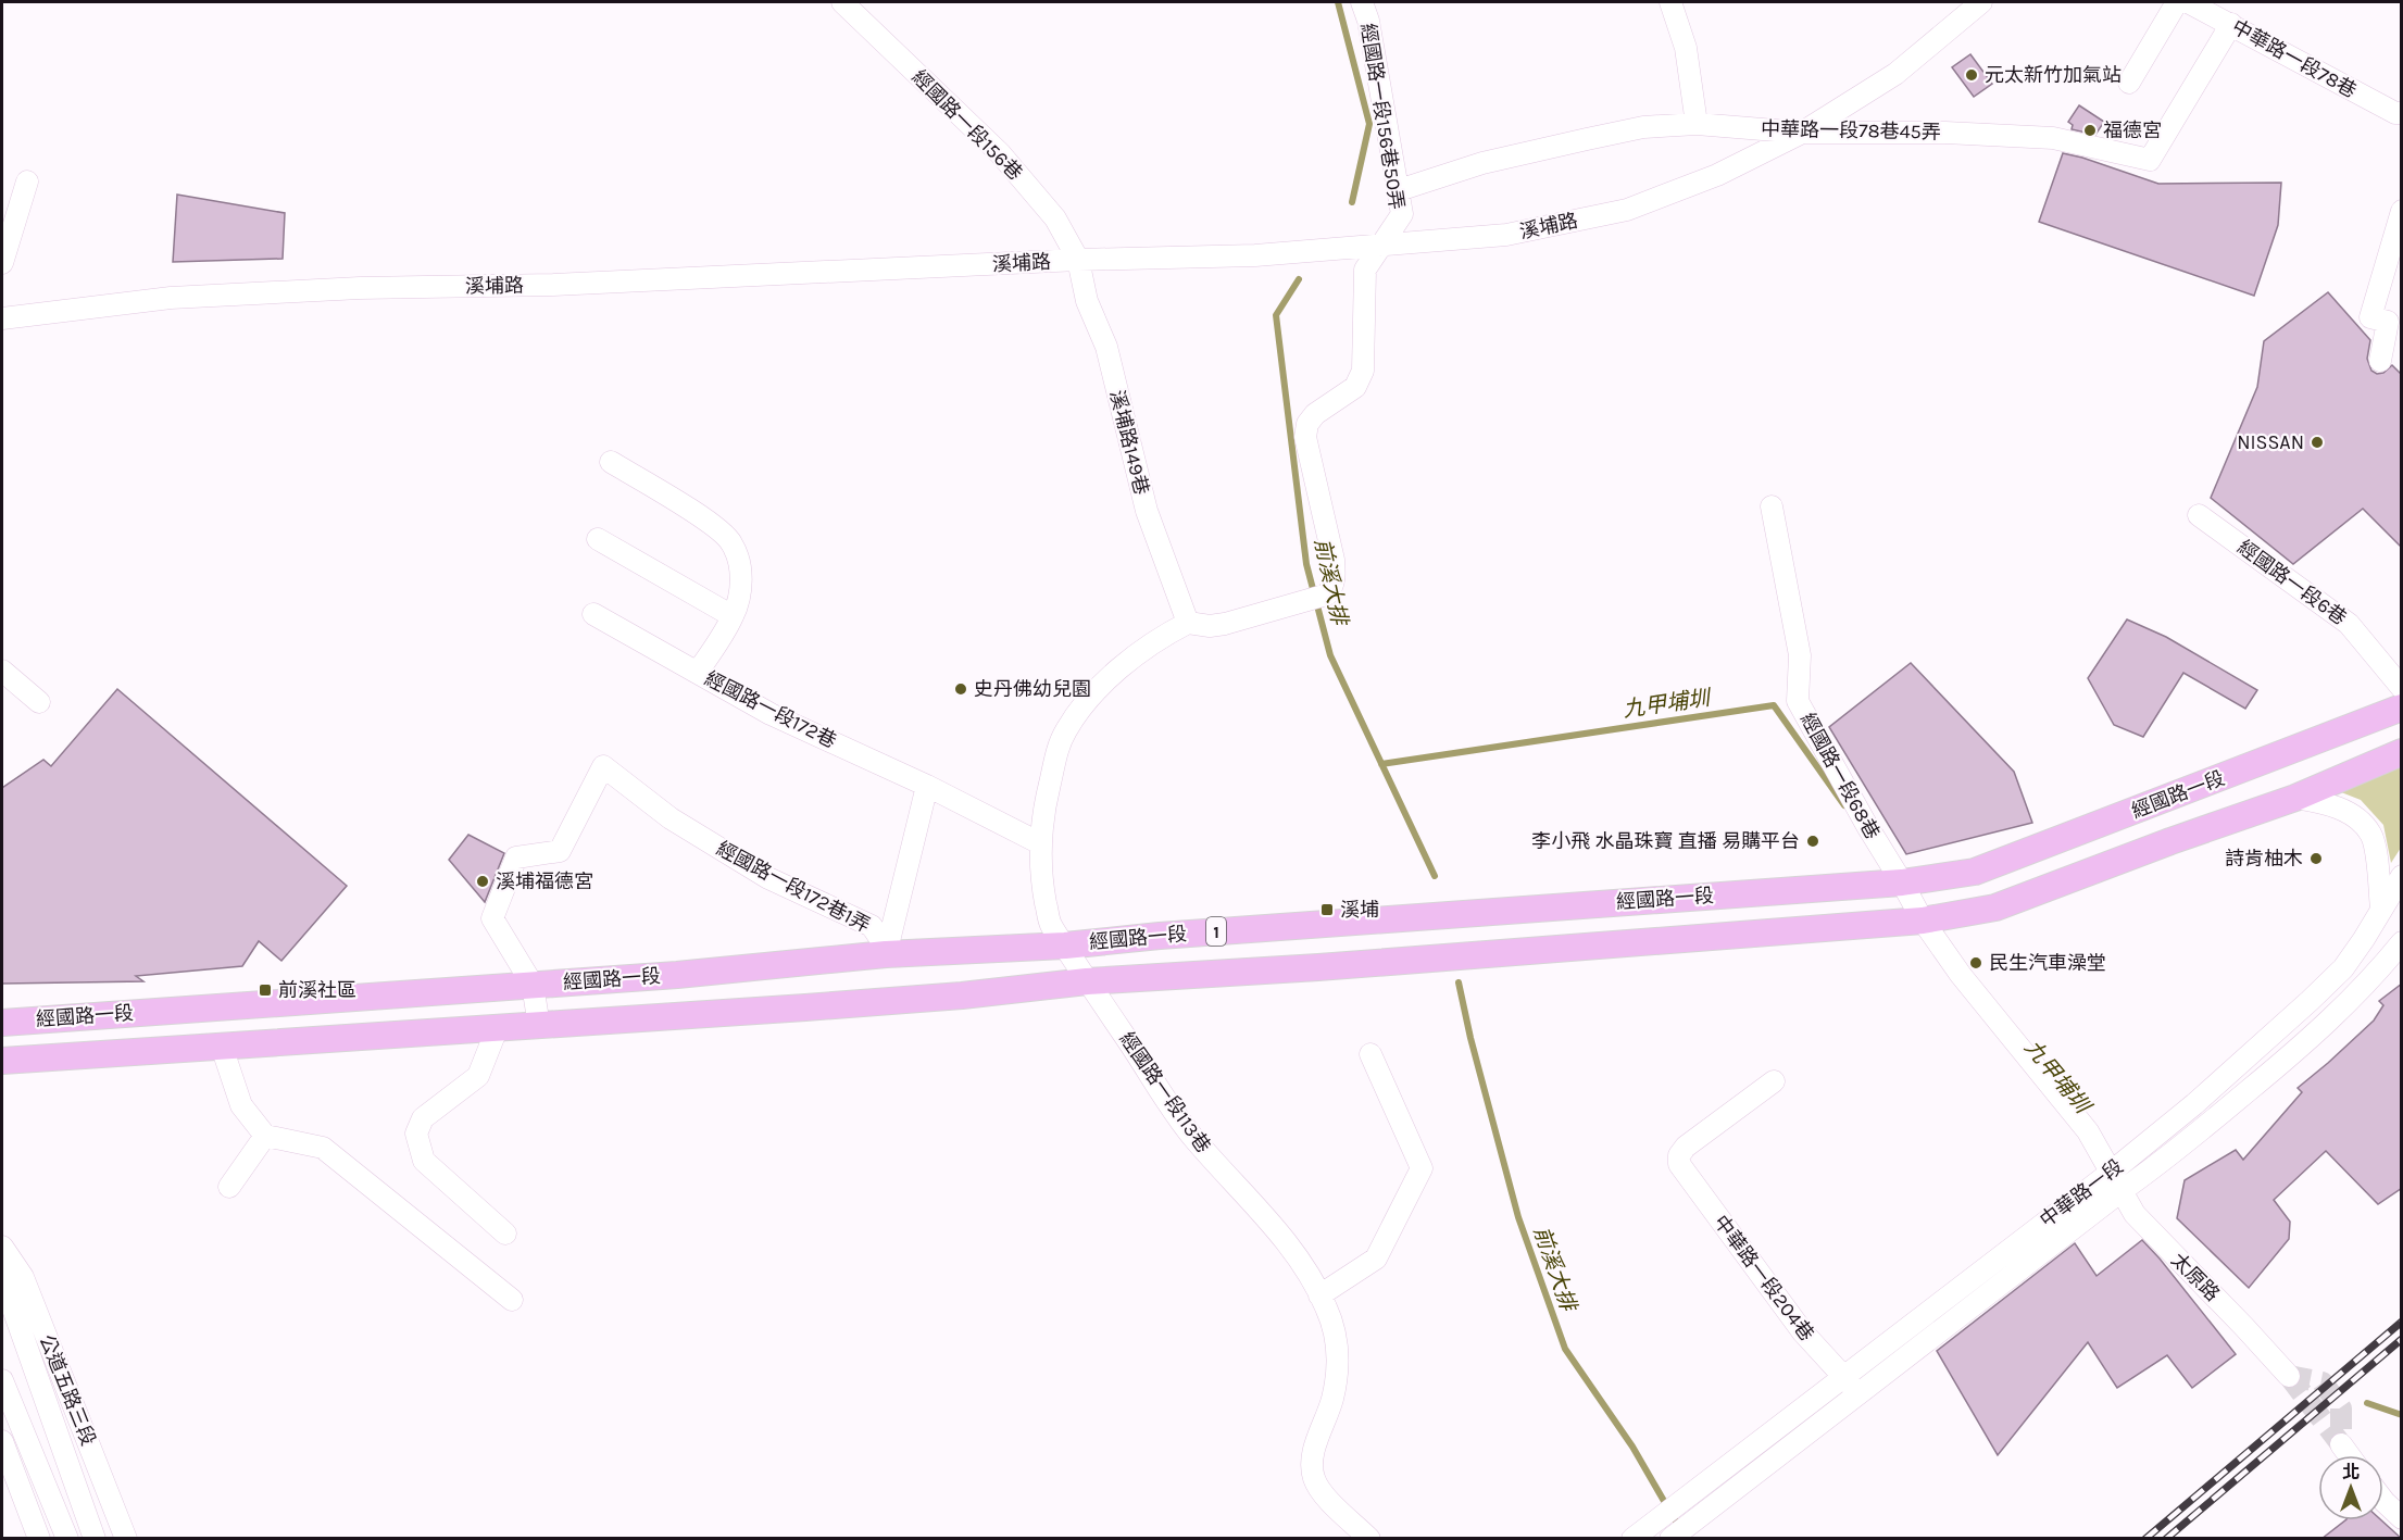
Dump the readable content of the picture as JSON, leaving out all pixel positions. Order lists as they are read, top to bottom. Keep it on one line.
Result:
{"streets":{"main road":["經國路一段","1"],"street":["中華路一段78巷","經國路一段156巷50弄","經國路一段156巷","中華路一段78巷45弄","溪埔路","溪埔路149巷","經國路一段6巷","經國路一段172巷","經國路一段68巷","經國路一段172巷1弄","經國路一段113巷","中華路一段","太原路","中華路一段204巷","公道五路三段"]},"crossings":[["中華路一段78巷","中華路一段78巷45弄"],["經國路一段156巷50弄","中華路一段78巷45弄"],["經國路一段156巷50弄","溪埔路"],["經國路一段156巷50弄","溪埔路149巷"],["經國路一段156巷","溪埔路"],["經國路一段156巷","溪埔路149巷"],["中華路一段78巷45弄","溪埔路"],["溪埔路","溪埔路149巷"],["經國路一段68巷","經國路一段"],["經國路一段68巷","中華路一段"],["經國路一段68巷","太原路"],["經國路一段","經國路一段172巷1弄"],["經國路一段","經國路一段113巷"],["中華路一段","太原路"],["中華路一段","中華路一段204巷"]],"water":["前溪大排","九甲埔圳"],"places":{"other":["元太新竹加氣站","福德宮","NISSAN","史丹佛幼兒園","李小飛 水晶珠寶 直播 易購平台","詩肯柚木","溪埔福德宮","民生汽車澡堂"],"transit":["溪埔","前溪社區"]},"north":"top"}
